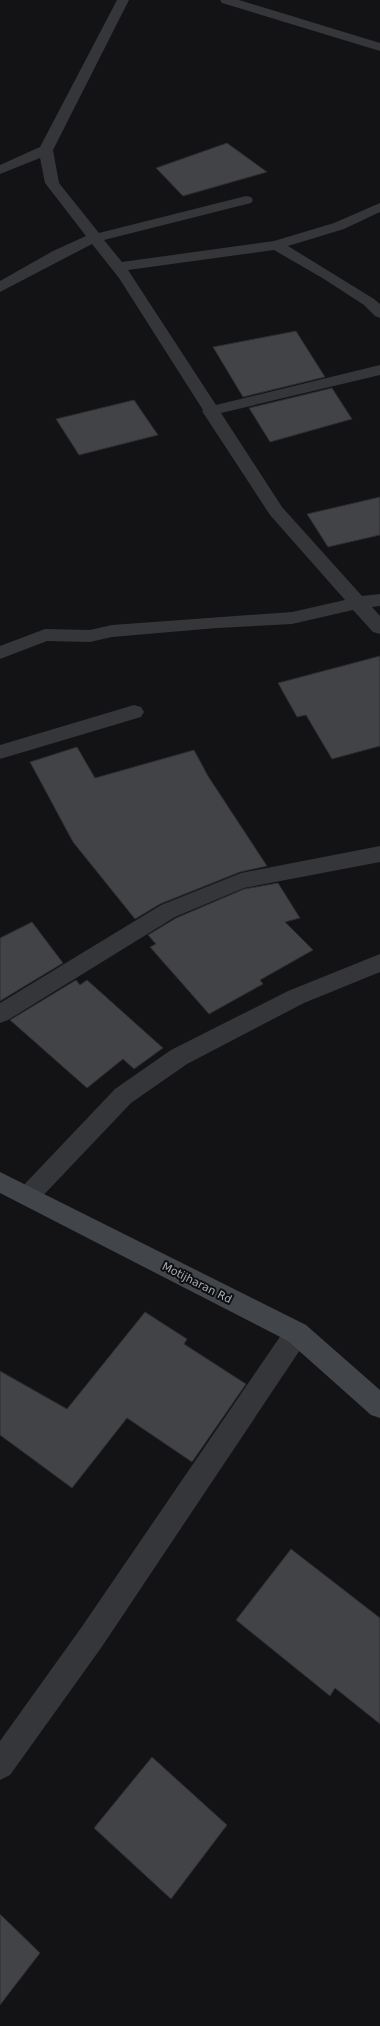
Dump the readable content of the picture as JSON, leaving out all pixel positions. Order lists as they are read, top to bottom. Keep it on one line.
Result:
{"streets":{"main road":["Motijharan Rd"]}}
